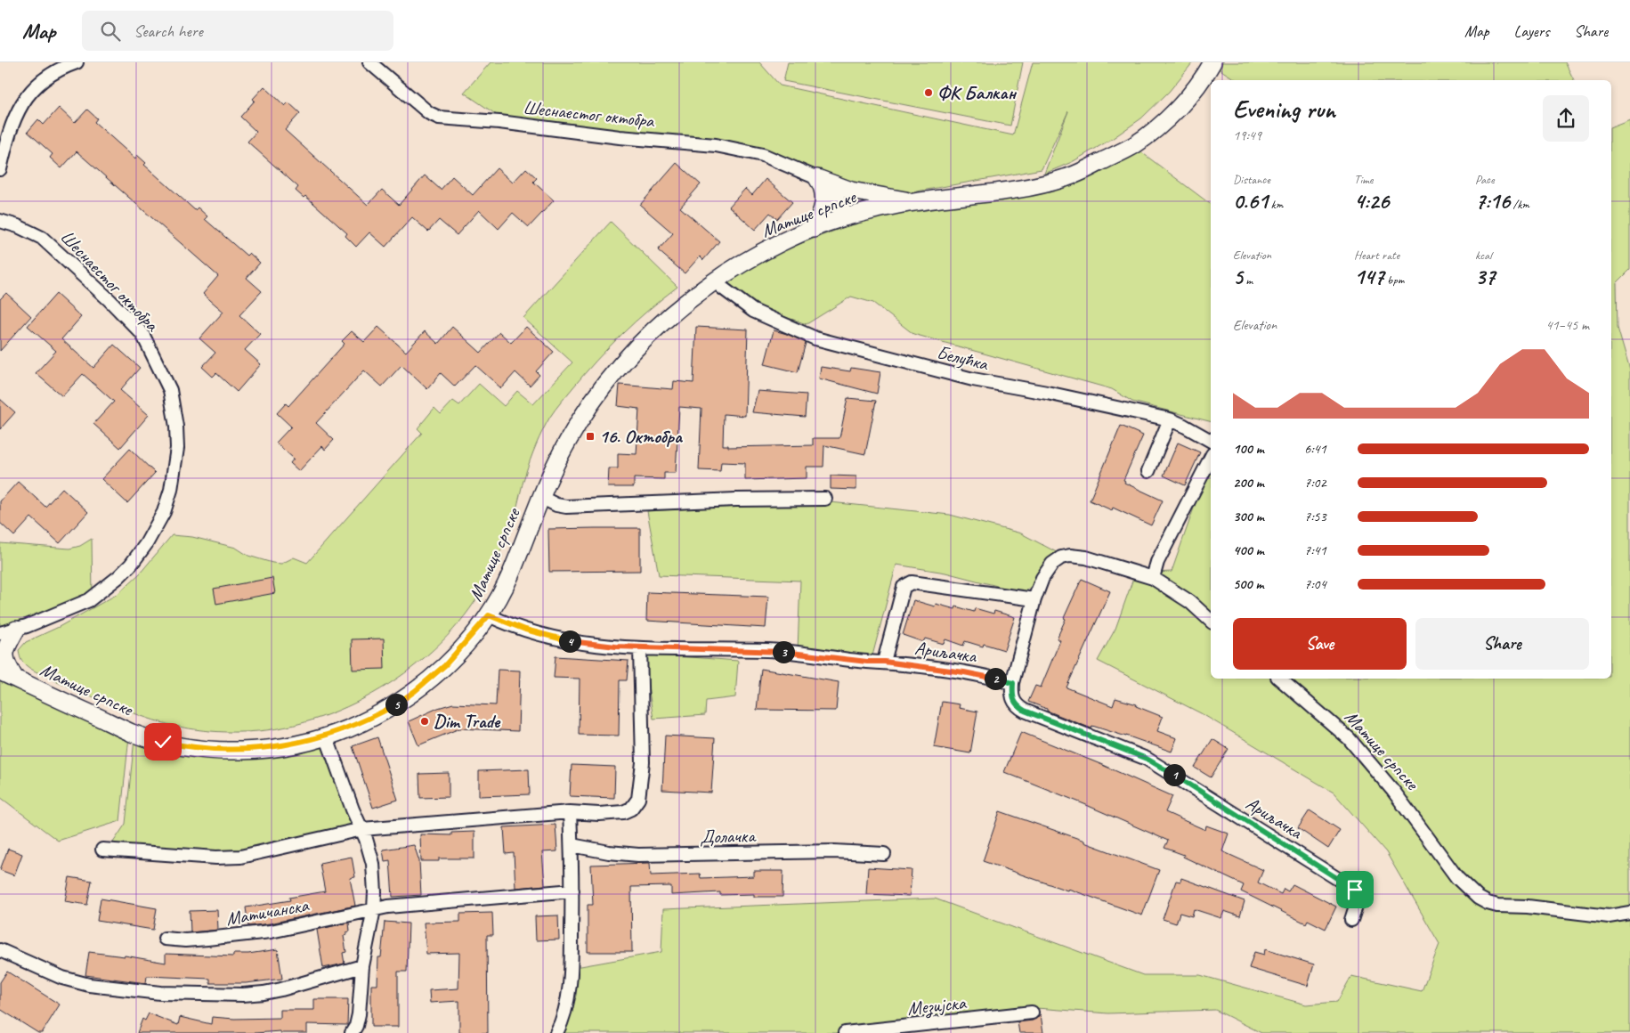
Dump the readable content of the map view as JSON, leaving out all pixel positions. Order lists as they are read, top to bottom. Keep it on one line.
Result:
{"streets":{"main road":["Матице српске"],"street":["Шеснаестог октобра","Белућка","Ариљачка","Долачка","Матичанска","Мезијска"]},"crossings":[["Матице српске","Белућка"],["Матице српске","Ариљачка"]],"places":{"other":["ФК Балкан","Dim Trade"],"transit":["16. Октобра"]},"page":{"header":"Map","search":"Search here","nav":["Map","Layers","Share"],"heading":["Evening run","19:49"],"stats":[["Distance","0.61 km"],["Time","4:26"],["Pace","7:16 /km"],["Elevation","5 m"],["Heart rate","147 bpm"],["kcal","37"]],"chart":["Elevation","41–45 m"],"list":[{"name":"100 m","note":"6:41"},{"name":"200 m","note":"7:02"},{"name":"300 m","note":"7:53"},{"name":"400 m","note":"7:41"},{"name":"500 m","note":"7:04"}],"buttons":["Save","Share"],"pins":["4","3","2","5","1"]}}
